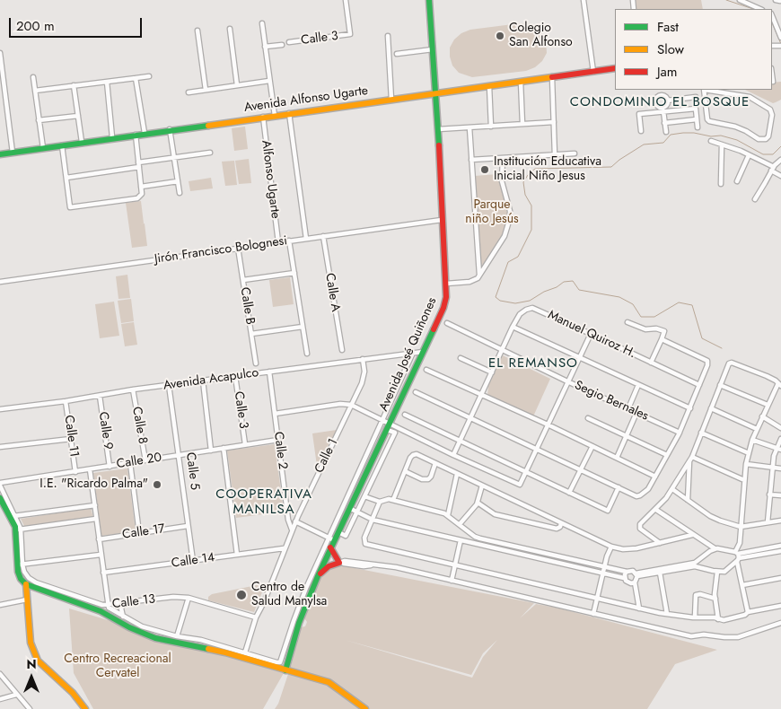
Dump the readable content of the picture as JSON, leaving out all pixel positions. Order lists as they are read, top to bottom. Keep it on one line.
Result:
{"streets":{"street":["Calle 3","Avenida Alfonso Ugarte","Alfonso Ugarte","Jirón Francisco Bolognesi","Calle A","Calle B","Manuel Quiroz H.","Avenida José Quiñones","Avenida Acapulco","Segio Bernales","Calle 8","Calle 9","Calle 11","Calle 2","Calle 1","Calle 20","Calle 5","Calle 17","Calle 14","Calle 13"]},"crossings":[["Calle 3","Avenida Acapulco"],["Calle 3","Calle 20"],["Avenida Alfonso Ugarte","Alfonso Ugarte"],["Avenida Alfonso Ugarte","Avenida José Quiñones"],["Alfonso Ugarte","Jirón Francisco Bolognesi"],["Jirón Francisco Bolognesi","Calle A"],["Jirón Francisco Bolognesi","Calle B"],["Jirón Francisco Bolognesi","Avenida José Quiñones"],["Manuel Quiroz H.","Segio Bernales"],["Avenida José Quiñones","Avenida Acapulco"],["Avenida Acapulco","Calle 8"],["Avenida Acapulco","Calle 9"],["Avenida Acapulco","Calle 11"],["Avenida Acapulco","Calle 2"],["Avenida Acapulco","Calle 1"],["Avenida Acapulco","Calle 5"],["Calle 8","Calle 20"],["Calle 9","Calle 20"],["Calle 11","Calle 20"],["Calle 2","Calle 1"],["Calle 2","Calle 20"],["Calle 1","Calle 14"],["Calle 1","Calle 13"],["Calle 20","Calle 5"],["Calle 5","Calle 17"],["Calle 5","Calle 14"]],"districts":["CONDOMINIO EL BOSQUE","EL REMANSO","COOPERATIVA MANILSA"],"parks":["Parque niño Jesús","Centro Recreacional Cervatel"],"places":["Colegio San Alfonso","Institución Educativa Inicial Niño Jesus","I.E. \"Ricardo Palma\"","Centro de Salud Manylsa"],"legend":["Fast","Slow","Jam"],"scale_bar":"200 m","north":"top"}
